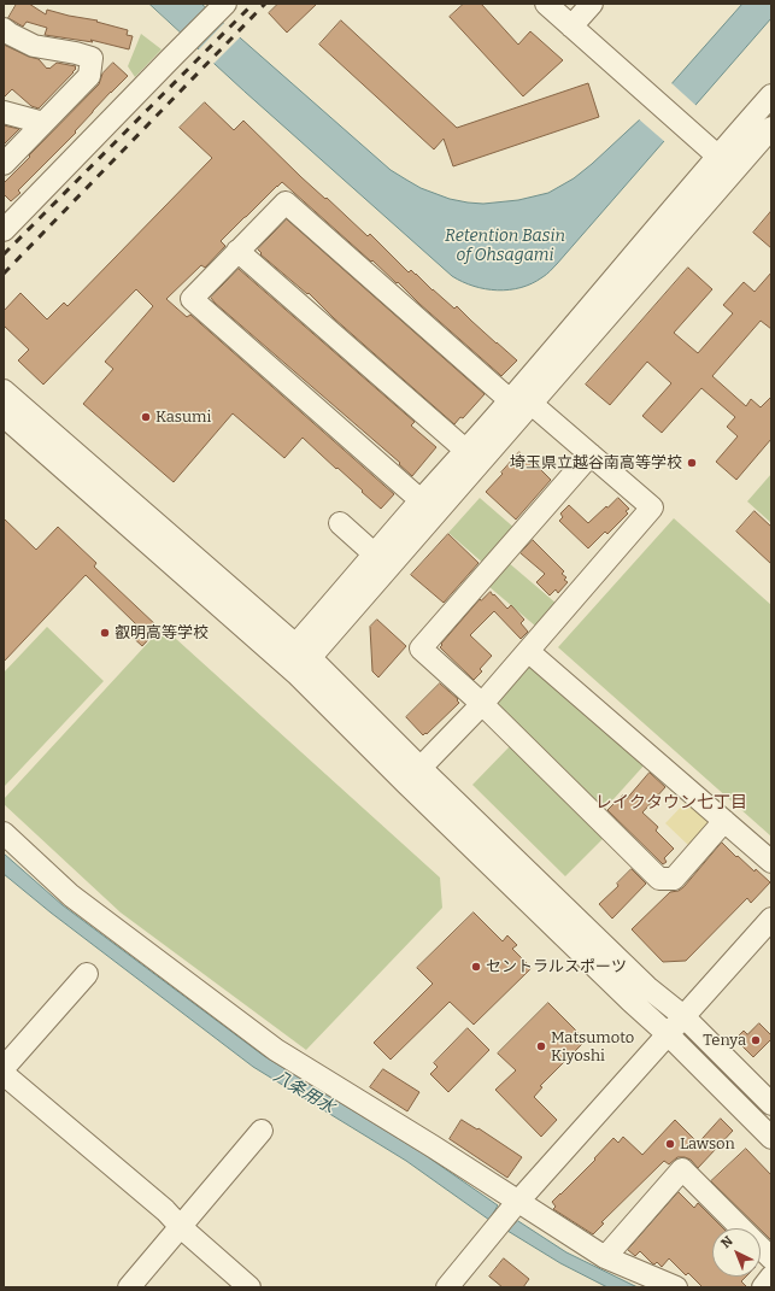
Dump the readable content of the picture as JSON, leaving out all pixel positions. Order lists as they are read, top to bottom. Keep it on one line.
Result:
{"districts":["レイクタウン七丁目"],"water":["Retention Basin of Ohsagami","八条用水"],"places":["Kasumi","埼玉県立越谷南高等学校","叡明高等学校","セントラルスポーツ","Tenya","Matsumoto Kiyoshi","Lawson"],"north":"top left"}
